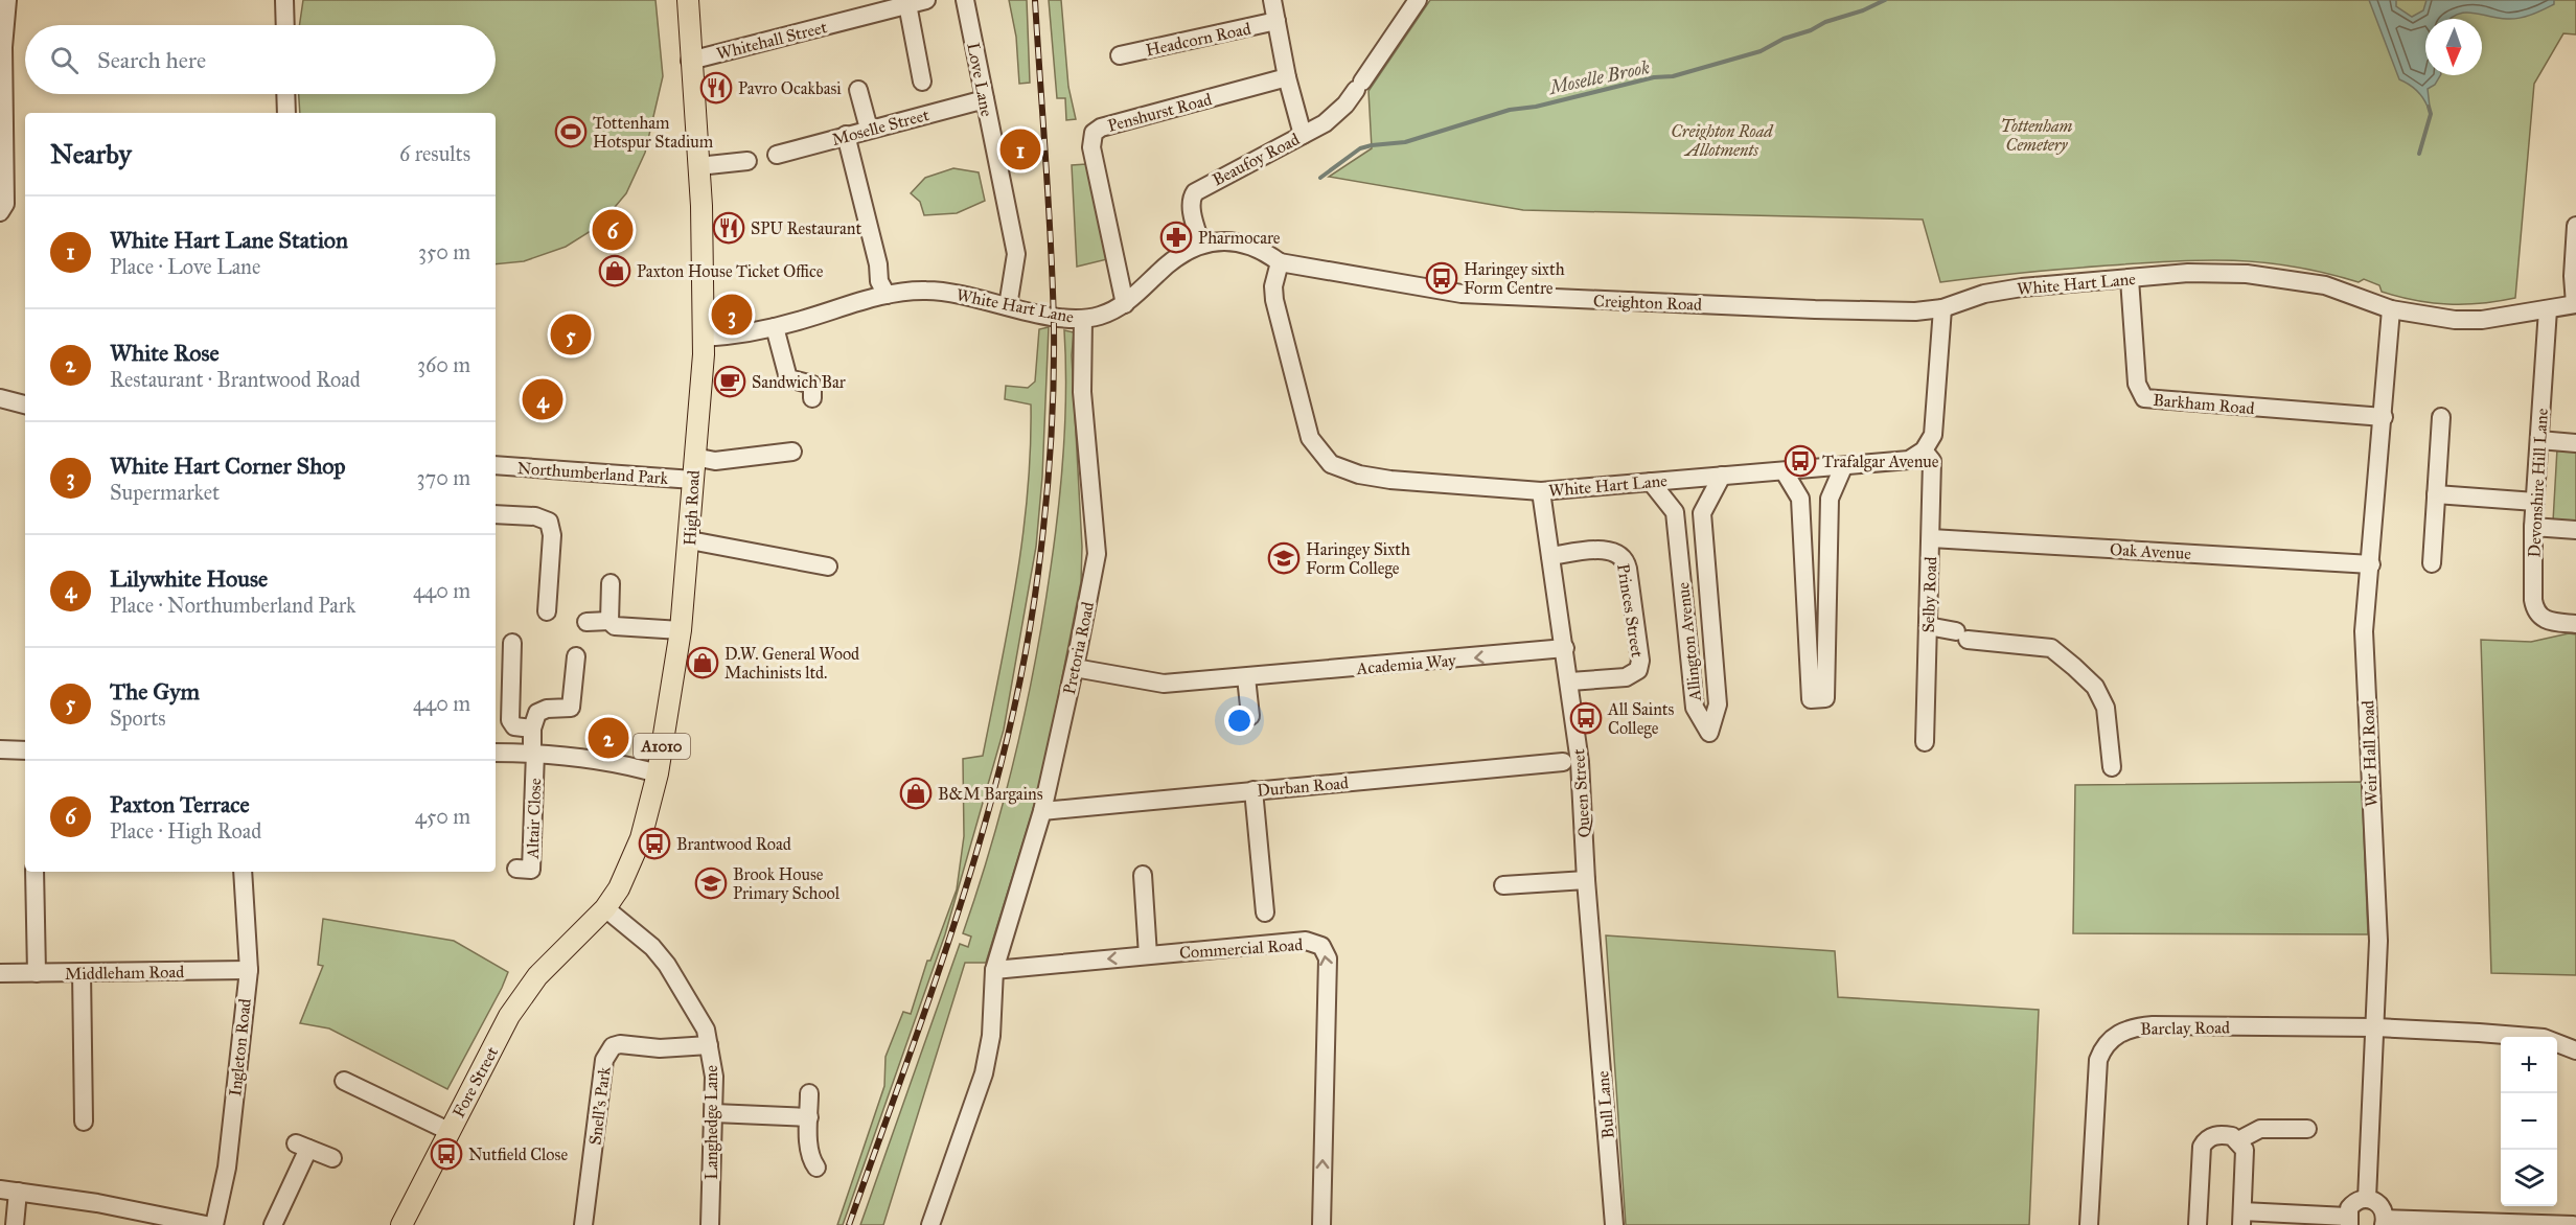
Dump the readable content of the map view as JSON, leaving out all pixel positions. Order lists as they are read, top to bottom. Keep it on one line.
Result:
{"streets":{"main road":["High Road","A1010","Fore Street"],"street":["Headcorn Road","Whitehall Street","Love Lane","Penshurst Road","Moselle Street","Beaufoy Road","White Hart Lane","Creighton Road","Barkham Road","Northumberland Park","Devonshire Hill Lane","Oak Avenue","Selby Road","Princes Street","Allington Avenue","Pretoria Road","Academia Way","Weir Hall Road","Durban Road","Queen Street","Altair Close","Commercial Road","Middleham Road","Barclay Road","Ingleton Road","Bull Lane","Snell's Park","Langhedge Lane"]},"crossings":[["Whitehall Street","High Road"],["Love Lane","Moselle Street"],["Love Lane","White Hart Lane"],["Penshurst Road","White Hart Lane"],["Beaufoy Road","White Hart Lane"],["White Hart Lane","Creighton Road"],["White Hart Lane","Barkham Road"],["White Hart Lane","Devonshire Hill Lane"],["White Hart Lane","High Road"],["White Hart Lane","Selby Road"],["White Hart Lane","Allington Avenue"],["White Hart Lane","Pretoria Road"],["White Hart Lane","Weir Hall Road"],["White Hart Lane","Queen Street"],["Barkham Road","Weir Hall Road"],["Northumberland Park","High Road"],["High Road","Fore Street"],["High Road","Langhedge Lane"],["Oak Avenue","Selby Road"],["Oak Avenue","Weir Hall Road"],["Princes Street","Queen Street"],["Pretoria Road","Academia Way"],["Pretoria Road","Durban Road"],["Pretoria Road","Commercial Road"],["Academia Way","Queen Street"],["Weir Hall Road","Barclay Road"],["Queen Street","Bull Lane"],["Middleham Road","Ingleton Road"],["Snell's Park","Langhedge Lane"]],"one_way":["Academia Way"],"water":["Moselle Brook"],"parks":["Tottenham Cemetery","Creighton Road Allotments"],"places":{"restaurant":["Pavro Ocakbasi","SPU Restaurant"],"sports":["Tottenham Hotspur Stadium"],"pharmacy":["Pharmocare"],"shop":["Paxton House Ticket Office","D.W. General Wood Machinists ltd.","B&M Bargains"],"bus stop":["Haringey sixth Form Centre","Trafalgar Avenue","All Saints College","Brantwood Road","Nutfield Close"],"cafe":["Sandwich Bar"],"school or university":["Haringey Sixth Form College","Brook House Primary School"]},"north":"bottom","page":{"search":"Search here","heading":["Nearby","6 results"],"pins":["1","6","3","5","4","2"],"list":[{"mark":"1","name":"White Hart Lane Station","note":"Place · Love Lane","value":"350 m"},{"mark":"2","name":"White Rose","note":"Restaurant · Brantwood Road","value":"360 m"},{"mark":"3","name":"White Hart Corner Shop","note":"Supermarket","value":"370 m"},{"mark":"4","name":"Lilywhite House","note":"Place · Northumberland Park","value":"440 m"},{"mark":"5","name":"The Gym","note":"Sports","value":"440 m"},{"mark":"6","name":"Paxton Terrace","note":"Place · High Road","value":"450 m"}],"map_buttons":["+","−"]}}
